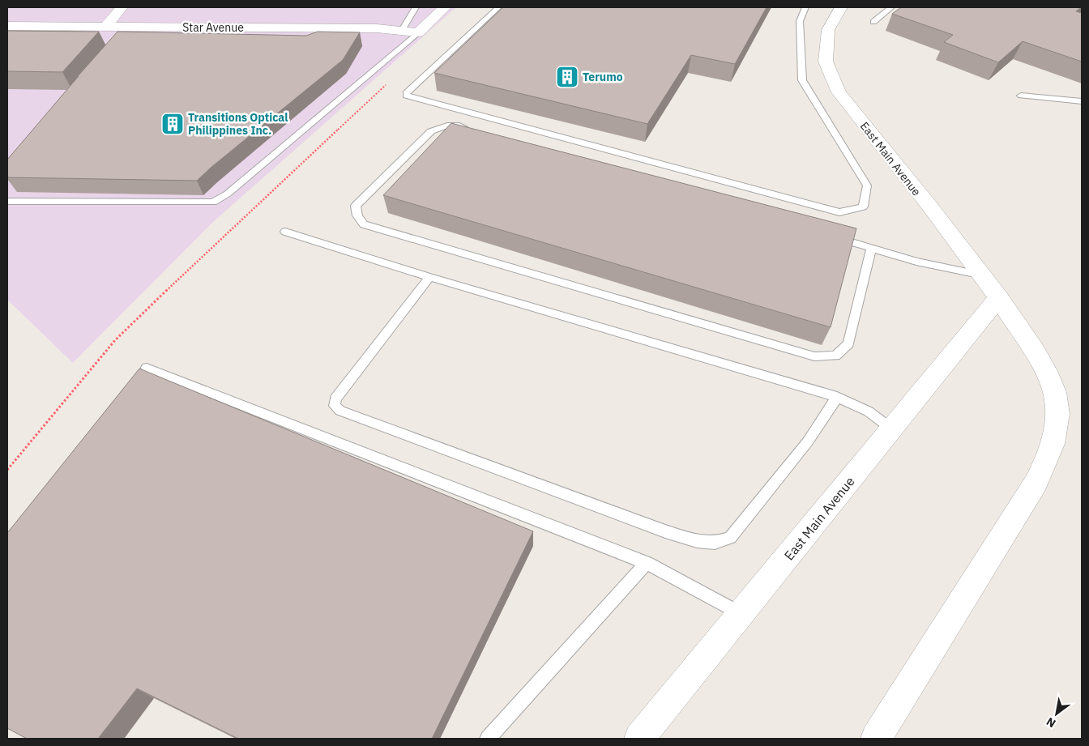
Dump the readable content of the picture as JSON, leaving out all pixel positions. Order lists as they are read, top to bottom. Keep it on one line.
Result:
{"streets":{"street":["Star Avenue","East Main Avenue"]},"places":{"building":["Terumo","Transitions Optical Philippines Inc."]},"north":"bottom left"}
